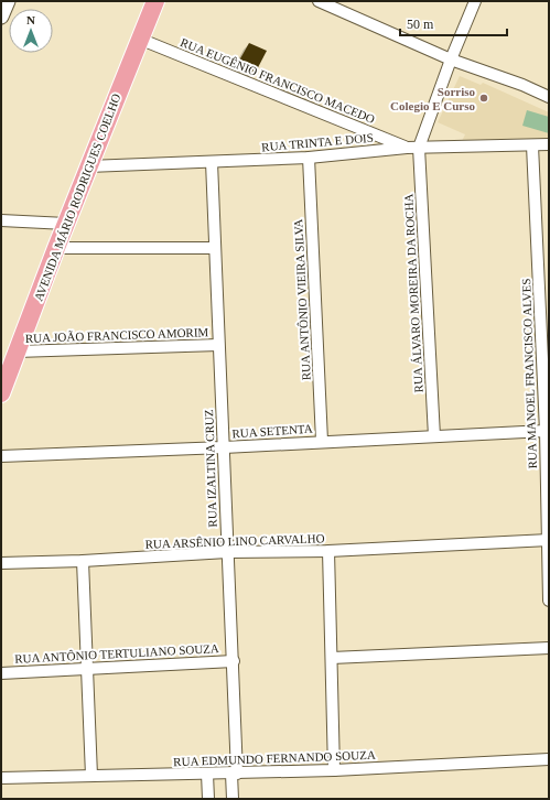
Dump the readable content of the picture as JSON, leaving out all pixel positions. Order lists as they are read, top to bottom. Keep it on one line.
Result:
{"streets":{"main road":["AVENIDA MÁRIO RODRIGUES COELHO"],"street":["RUA EUGÊNIO FRANCISCO MACEDO","RUA TRINTA E DOIS","RUA ÁLVARO MOREIRA DA ROCHA","RUA ANTÔNIO VIEIRA SILVA","RUA JOÃO FRANCISCO AMORIM","RUA MANOEL FRANCISCO ALVES","RUA SETENTA","RUA IZALTINA CRUZ","RUA ARSÊNIO LINO CARVALHO","RUA ANTÔNIO TERTULIANO SOUZA","RUA EDMUNDO FERNANDO SOUZA"]},"crossings":[["RUA EUGÊNIO FRANCISCO MACEDO","RUA TRINTA E DOIS"],["RUA EUGÊNIO FRANCISCO MACEDO","AVENIDA MÁRIO RODRIGUES COELHO"],["RUA TRINTA E DOIS","AVENIDA MÁRIO RODRIGUES COELHO"],["RUA TRINTA E DOIS","RUA ÁLVARO MOREIRA DA ROCHA"],["RUA TRINTA E DOIS","RUA ANTÔNIO VIEIRA SILVA"],["RUA TRINTA E DOIS","RUA MANOEL FRANCISCO ALVES"],["RUA TRINTA E DOIS","RUA IZALTINA CRUZ"],["AVENIDA MÁRIO RODRIGUES COELHO","RUA JOÃO FRANCISCO AMORIM"],["RUA ÁLVARO MOREIRA DA ROCHA","RUA SETENTA"],["RUA ANTÔNIO VIEIRA SILVA","RUA SETENTA"],["RUA JOÃO FRANCISCO AMORIM","RUA IZALTINA CRUZ"],["RUA MANOEL FRANCISCO ALVES","RUA SETENTA"],["RUA MANOEL FRANCISCO ALVES","RUA ARSÊNIO LINO CARVALHO"],["RUA SETENTA","RUA IZALTINA CRUZ"],["RUA IZALTINA CRUZ","RUA ARSÊNIO LINO CARVALHO"],["RUA IZALTINA CRUZ","RUA ANTÔNIO TERTULIANO SOUZA"],["RUA IZALTINA CRUZ","RUA EDMUNDO FERNANDO SOUZA"]],"places":["Sorriso Colegio E Curso"],"scale_bar":"50 m","north":"top"}
